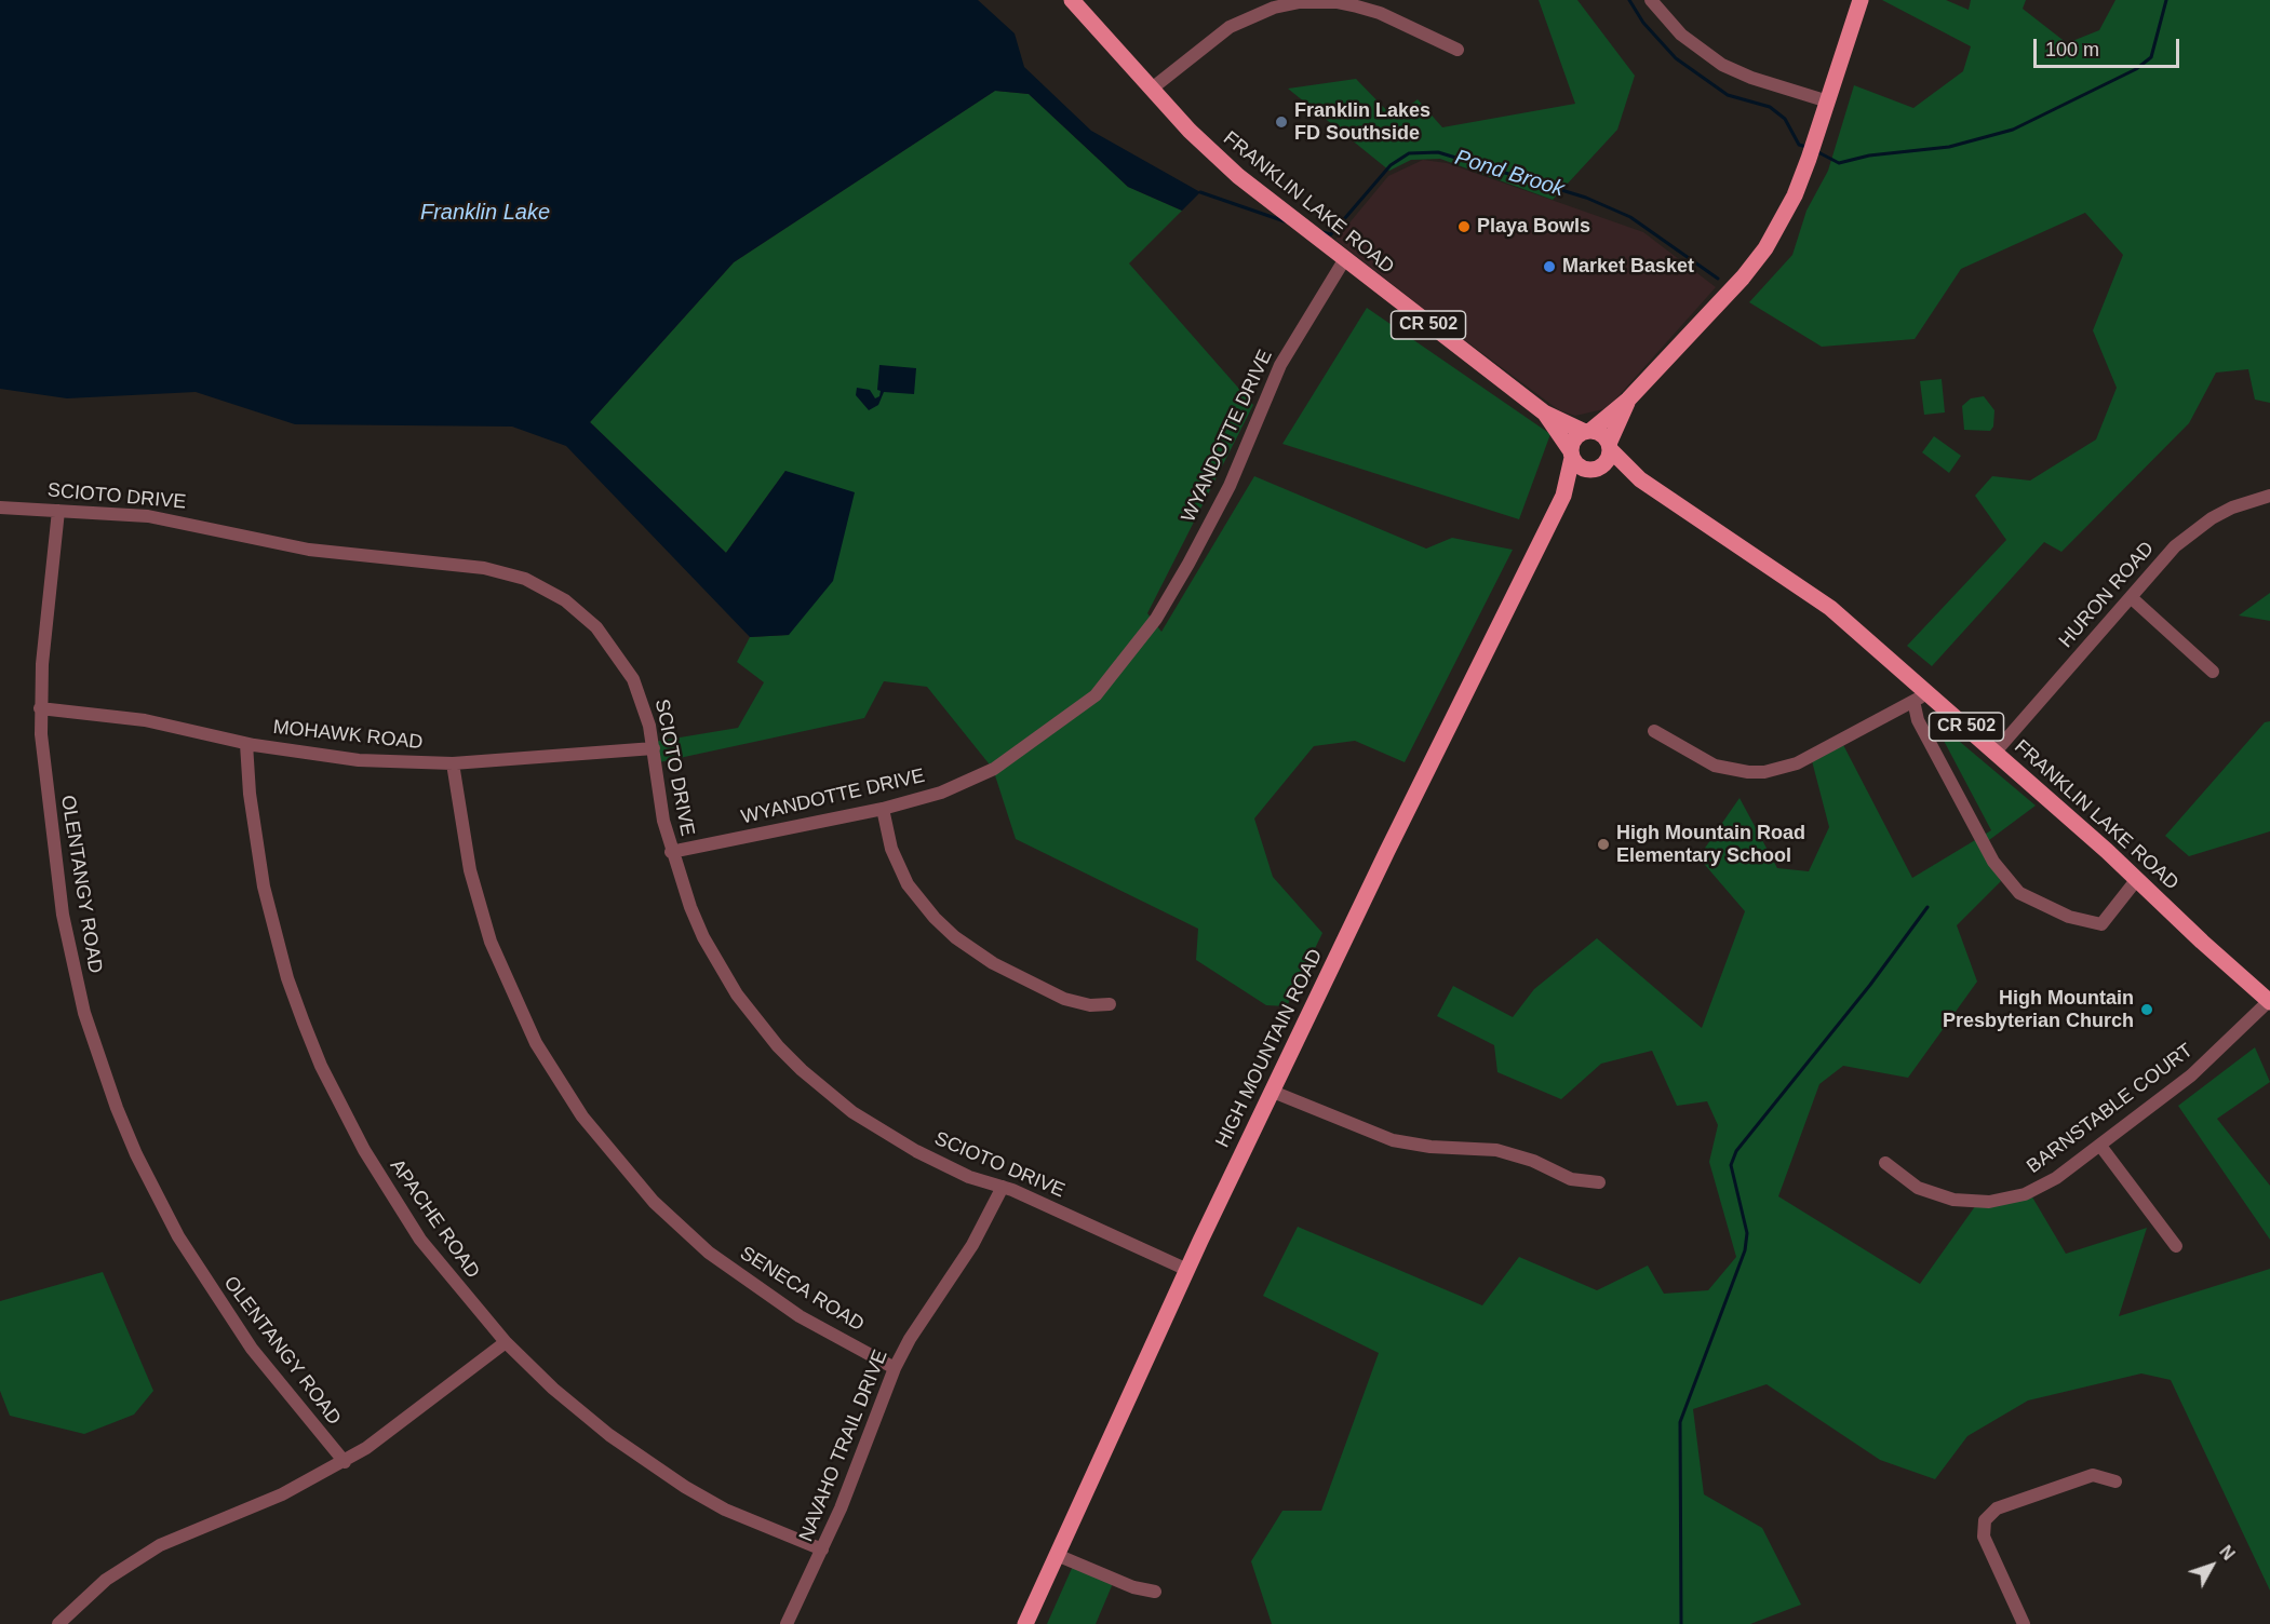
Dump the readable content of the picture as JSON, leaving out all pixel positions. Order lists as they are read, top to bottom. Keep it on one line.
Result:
{"streets":{"main road":["FRANKLIN LAKE ROAD","CR 502","HIGH MOUNTAIN ROAD"],"street":["WYANDOTTE DRIVE","SCIOTO DRIVE","HURON ROAD","MOHAWK ROAD","OLENTANGY ROAD","BARNSTABLE COURT","APACHE ROAD","SENECA ROAD","NAVAHO TRAIL DRIVE"]},"crossings":[["FRANKLIN LAKE ROAD","CR 502"],["FRANKLIN LAKE ROAD","WYANDOTTE DRIVE"],["FRANKLIN LAKE ROAD","HURON ROAD"],["FRANKLIN LAKE ROAD","HIGH MOUNTAIN ROAD"],["FRANKLIN LAKE ROAD","BARNSTABLE COURT"],["CR 502","HIGH MOUNTAIN ROAD"],["WYANDOTTE DRIVE","SCIOTO DRIVE"],["SCIOTO DRIVE","MOHAWK ROAD"],["SCIOTO DRIVE","OLENTANGY ROAD"],["SCIOTO DRIVE","HIGH MOUNTAIN ROAD"],["SCIOTO DRIVE","NAVAHO TRAIL DRIVE"],["MOHAWK ROAD","OLENTANGY ROAD"],["MOHAWK ROAD","APACHE ROAD"],["MOHAWK ROAD","SENECA ROAD"],["APACHE ROAD","NAVAHO TRAIL DRIVE"],["SENECA ROAD","NAVAHO TRAIL DRIVE"]],"water":["Pond Brook","Franklin Lake"],"places":["Franklin Lakes FD Southside","Playa Bowls","Market Basket","High Mountain Road Elementary School","High Mountain Presbyterian Church"],"scale_bar":"100 m","north":"top right"}
